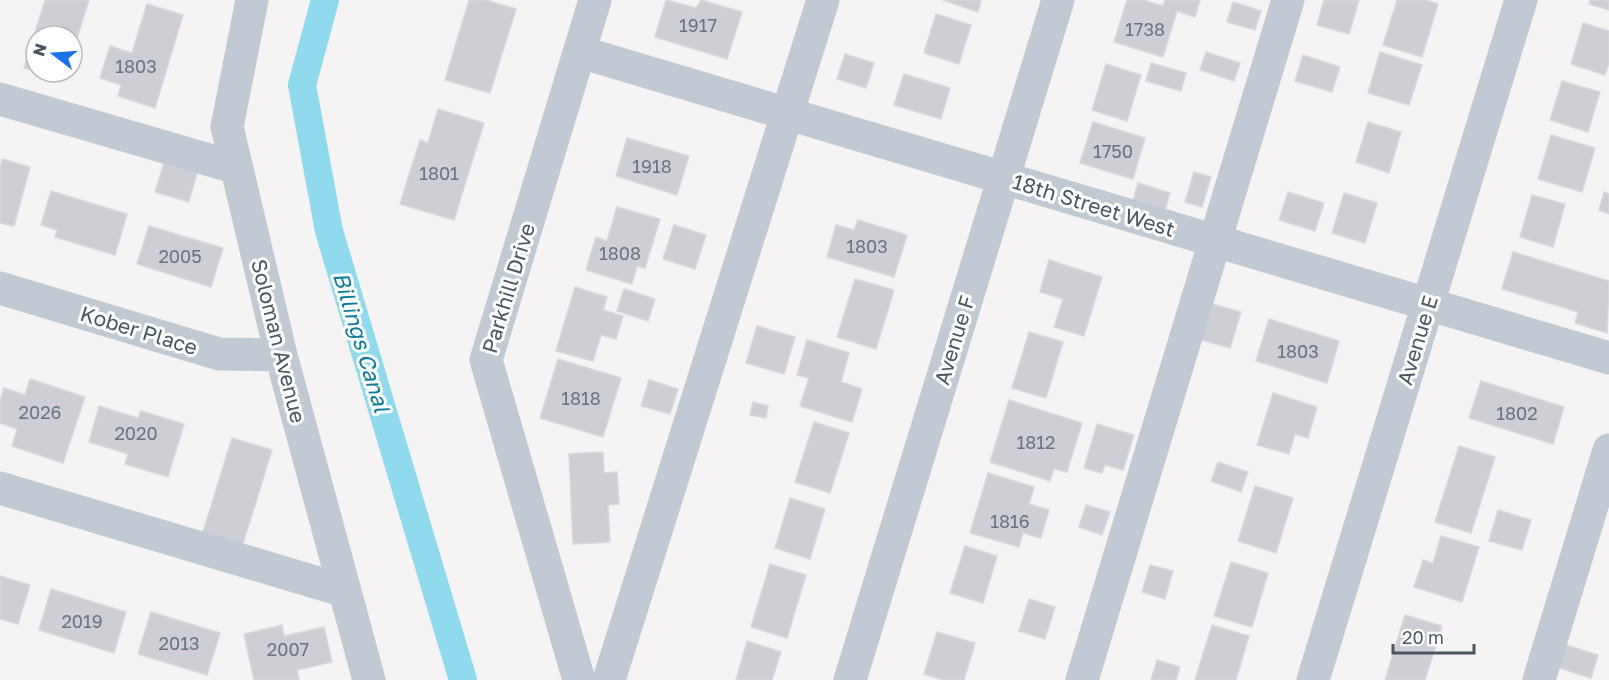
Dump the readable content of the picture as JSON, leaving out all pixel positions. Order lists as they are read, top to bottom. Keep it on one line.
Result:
{"streets":{"street":["18th Street West","Parkhill Drive","Kober Place","Avenue F","Avenue E","Soloman Avenue"]},"crossings":[["18th Street West","Parkhill Drive"],["18th Street West","Avenue F"],["18th Street West","Avenue E"],["Kober Place","Soloman Avenue"]],"water":["Billings Canal"],"house_numbers":["1917","1738","1803","1750","1918","1801","1803","1808","2005","1803","1818","2026","1802","2020","1812","1816","2019","2013","2007"],"scale_bar":"20 m","north":"left"}
